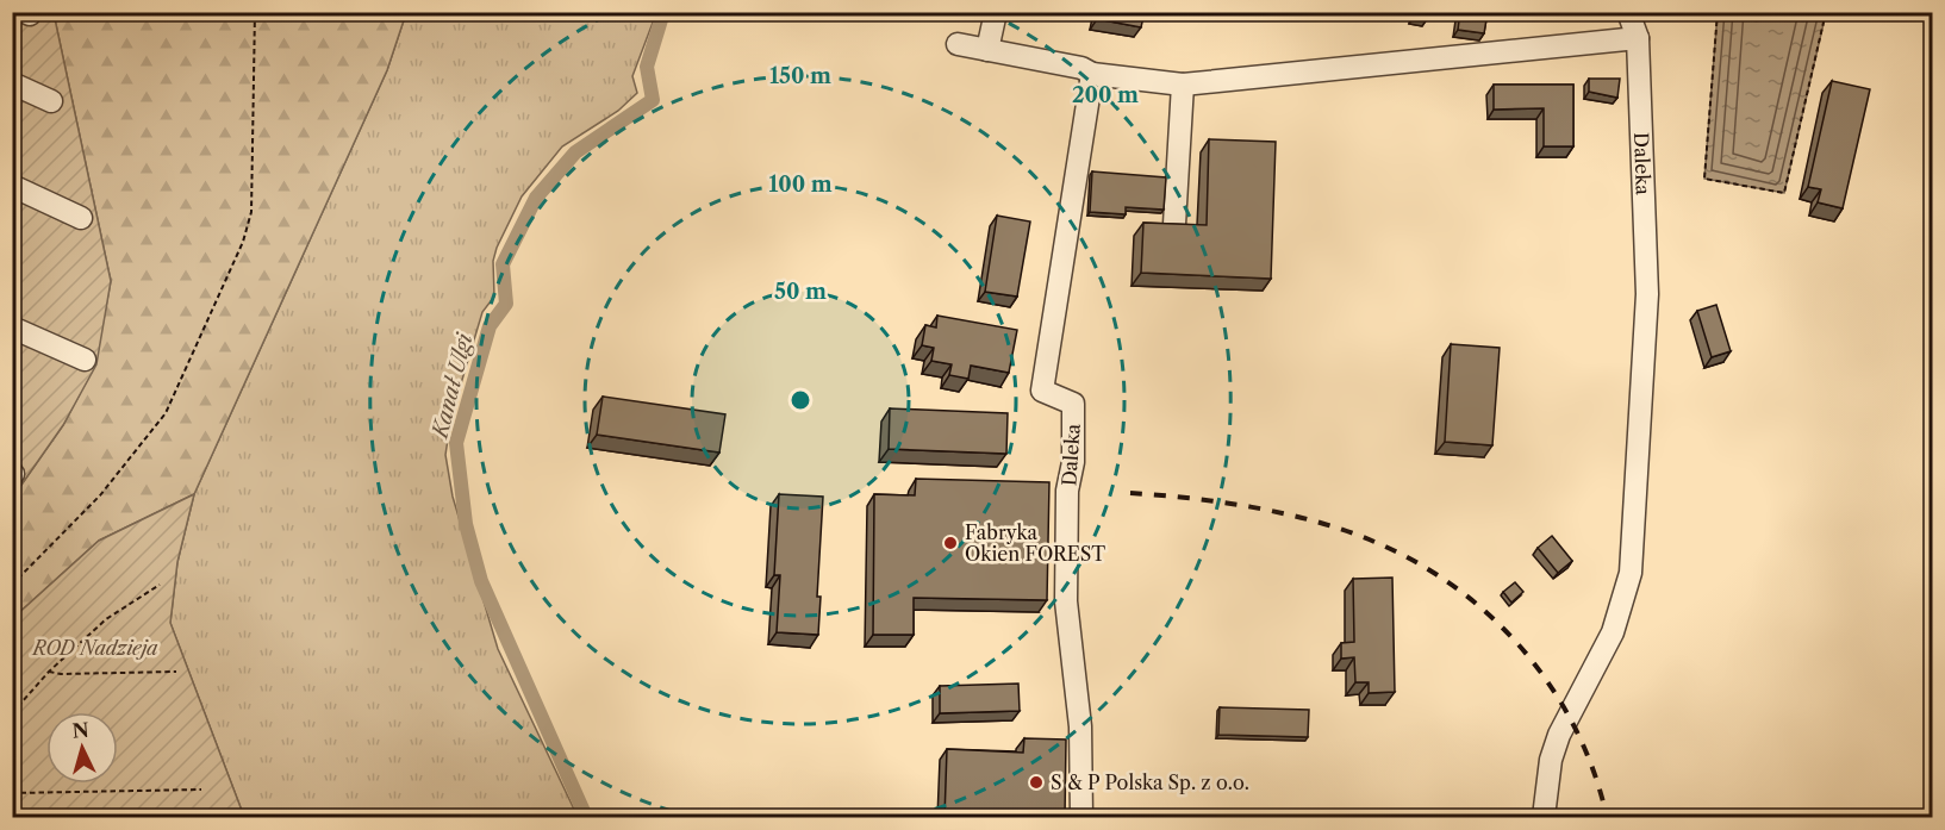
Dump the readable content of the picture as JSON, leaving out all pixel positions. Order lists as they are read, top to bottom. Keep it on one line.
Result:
{"streets":{"street":["Daleka"]},"water":["Kanał Ulgi"],"parks":["ROD Nadzieja"],"places":["Fabryka Okien FOREST","S & P Polska Sp. z o.o."],"north":"top","rings":["150 m","200 m","100 m","50 m"]}
